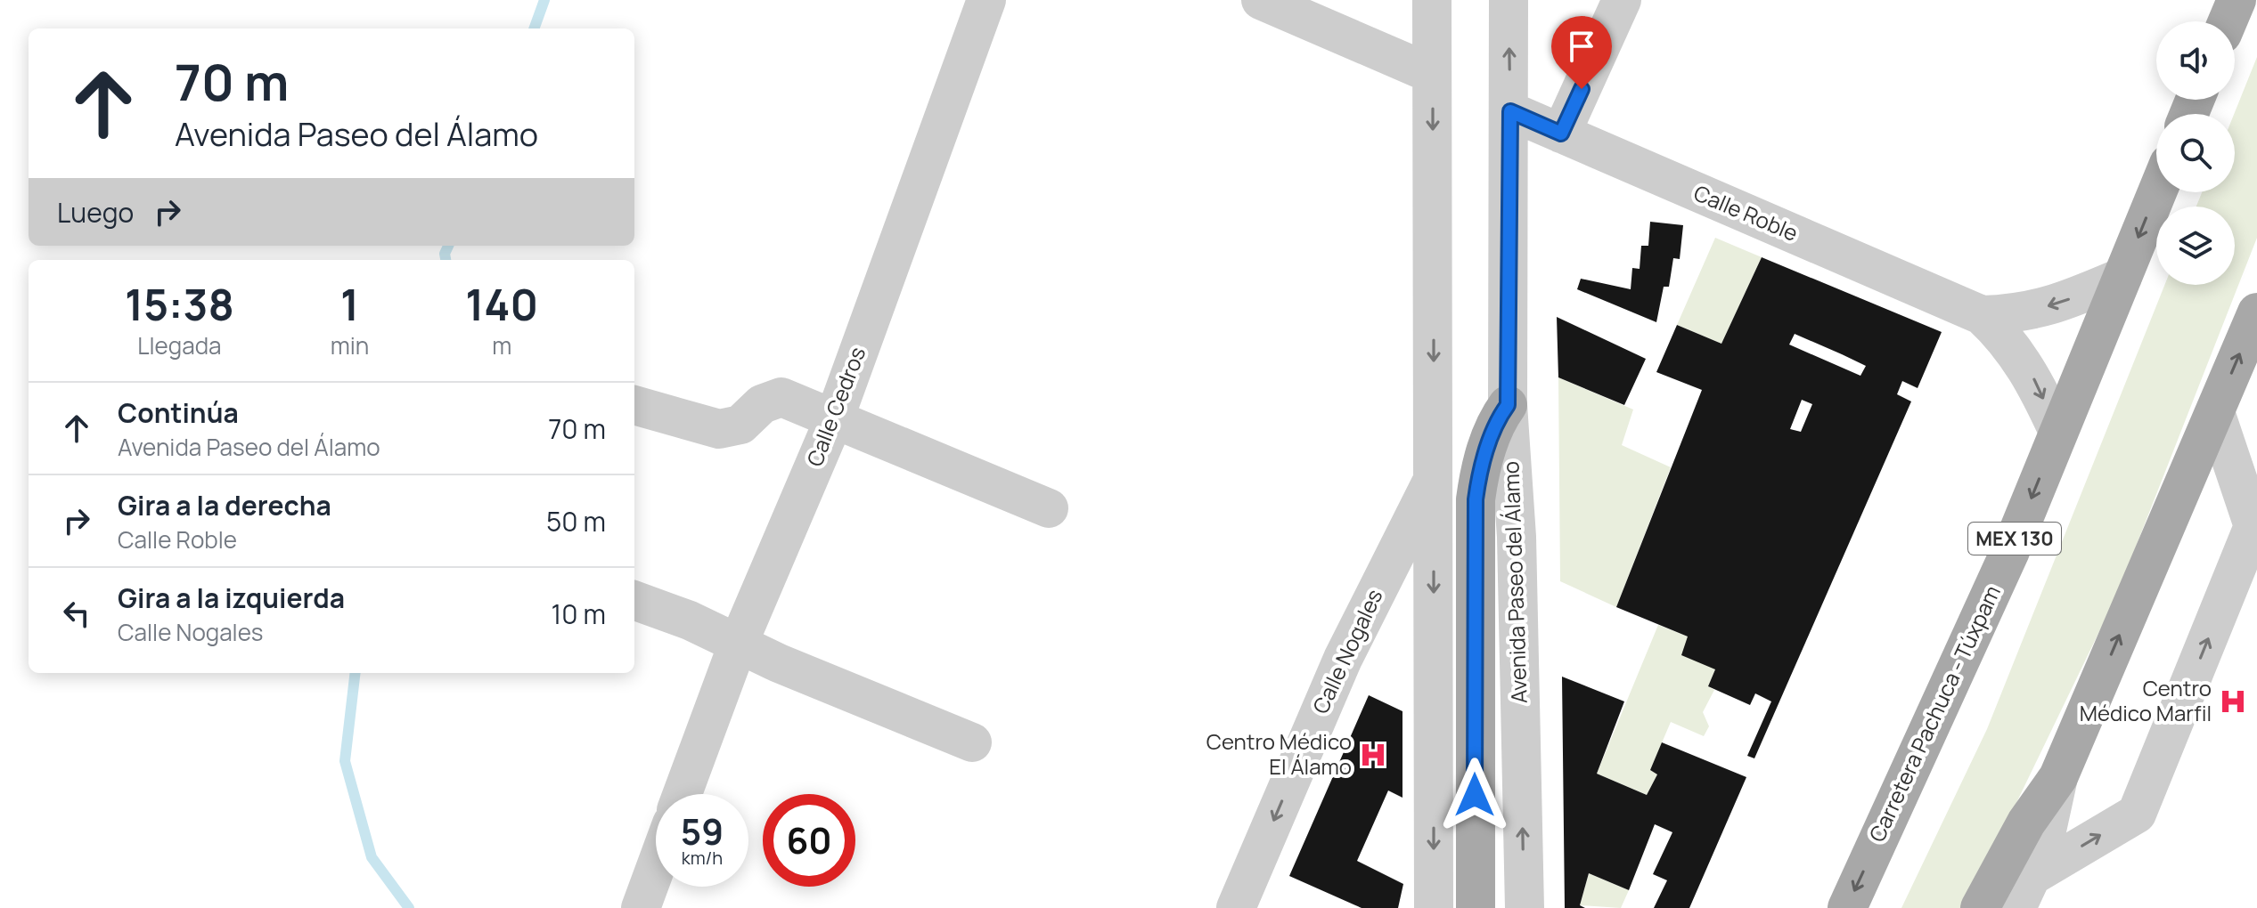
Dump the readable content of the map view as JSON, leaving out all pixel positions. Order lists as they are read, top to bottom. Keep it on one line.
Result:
{"streets":{"main road":["MEX 130","Carretera Pachuca - Túxpam"],"street":["Calle Roble","Calle Cedros","Avenida Paseo del Álamo","Calle Nogales"]},"crossings":[["Calle Roble","Avenida Paseo del Álamo"],["Calle Roble","Carretera Pachuca - Túxpam"]],"places":{"hospital":["Centro Médico Marfil","Centro Médico El Álamo"]},"page":{"turn":["70 m","Avenida Paseo del Álamo"],"then":"Luego","eta":["15:38","Llegada","1","min","140","m"],"list":[{"name":"Continúa","note":"Avenida Paseo del Álamo","value":"70 m"},{"name":"Gira a la derecha","note":"Calle Roble","value":"50 m"},{"name":"Gira a la izquierda","note":"Calle Nogales","value":"10 m"}],"speed":"59 km/h","limit":"60"}}
